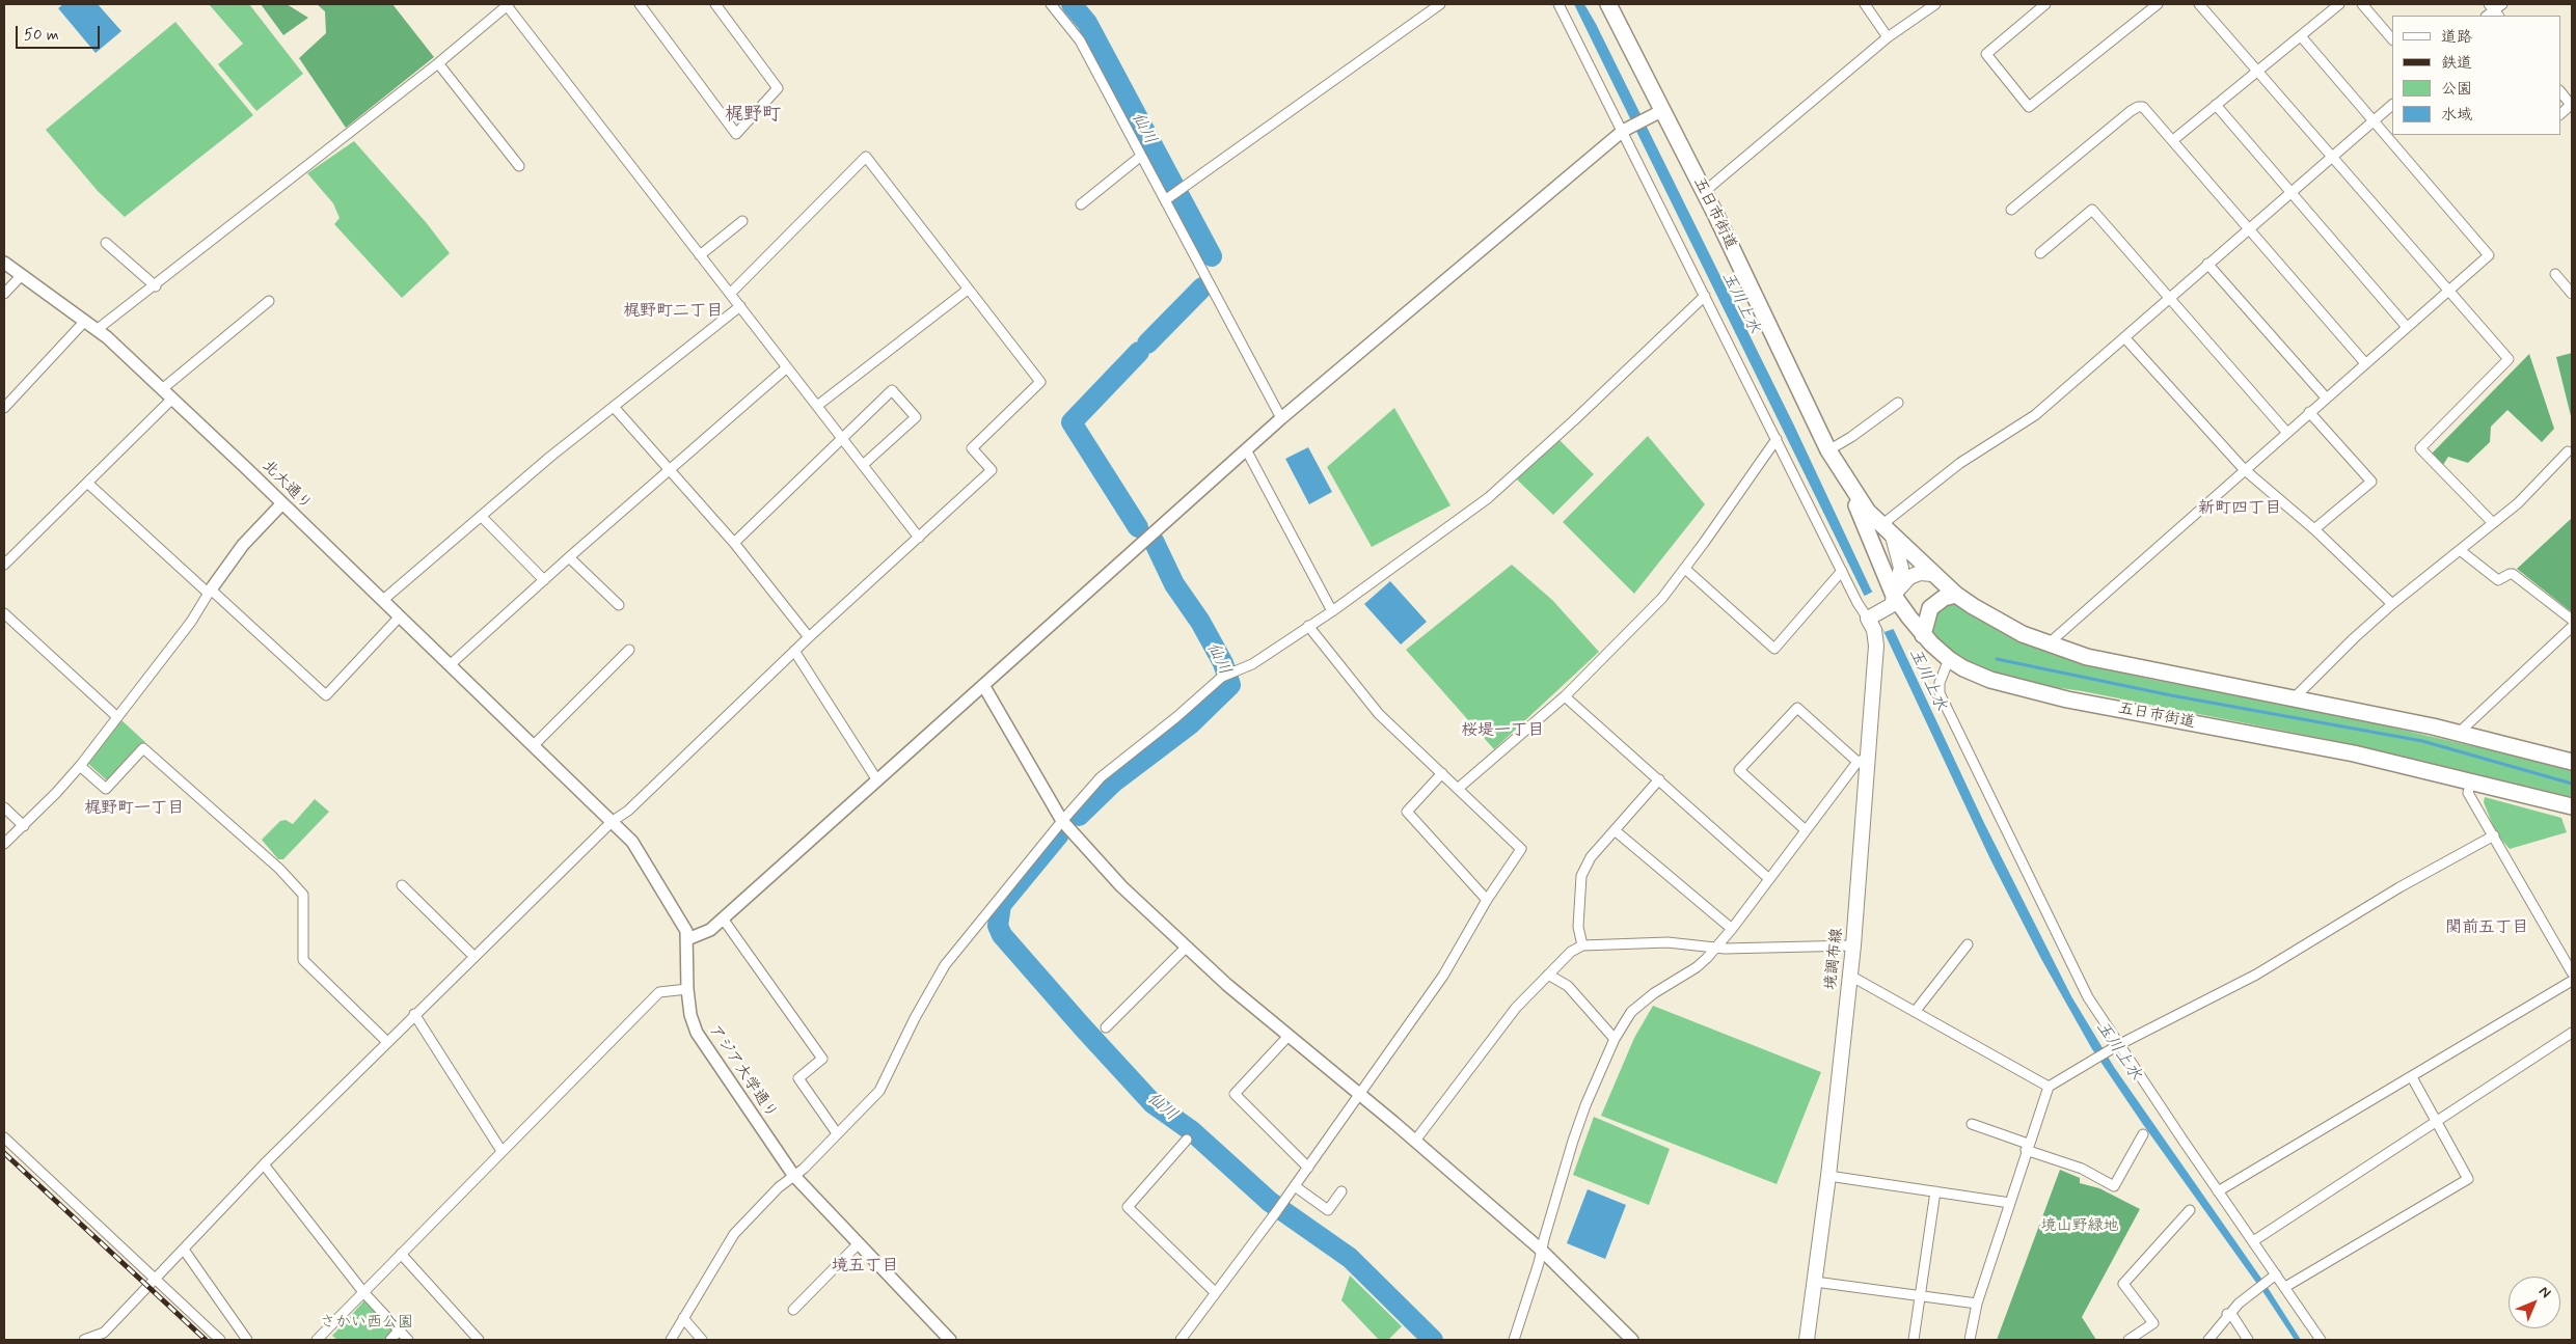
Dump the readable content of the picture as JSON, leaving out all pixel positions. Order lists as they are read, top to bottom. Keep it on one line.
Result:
{"streets":{"main road":["五日市街道","境調布線"],"street":["北大通り","アジア大学通り"]},"crossings":[["北大通り","アジア大学通り"]],"districts":["梶野町","梶野町二丁目","新町四丁目","桜堤一丁目","梶野町一丁目","関前五丁目","境五丁目"],"water":["仙川","玉川上水"],"parks":["境山野緑地","さかい西公園"],"legend":["道路","鉄道","公園","水域"],"scale_bar":"50 m","north":"top right"}
